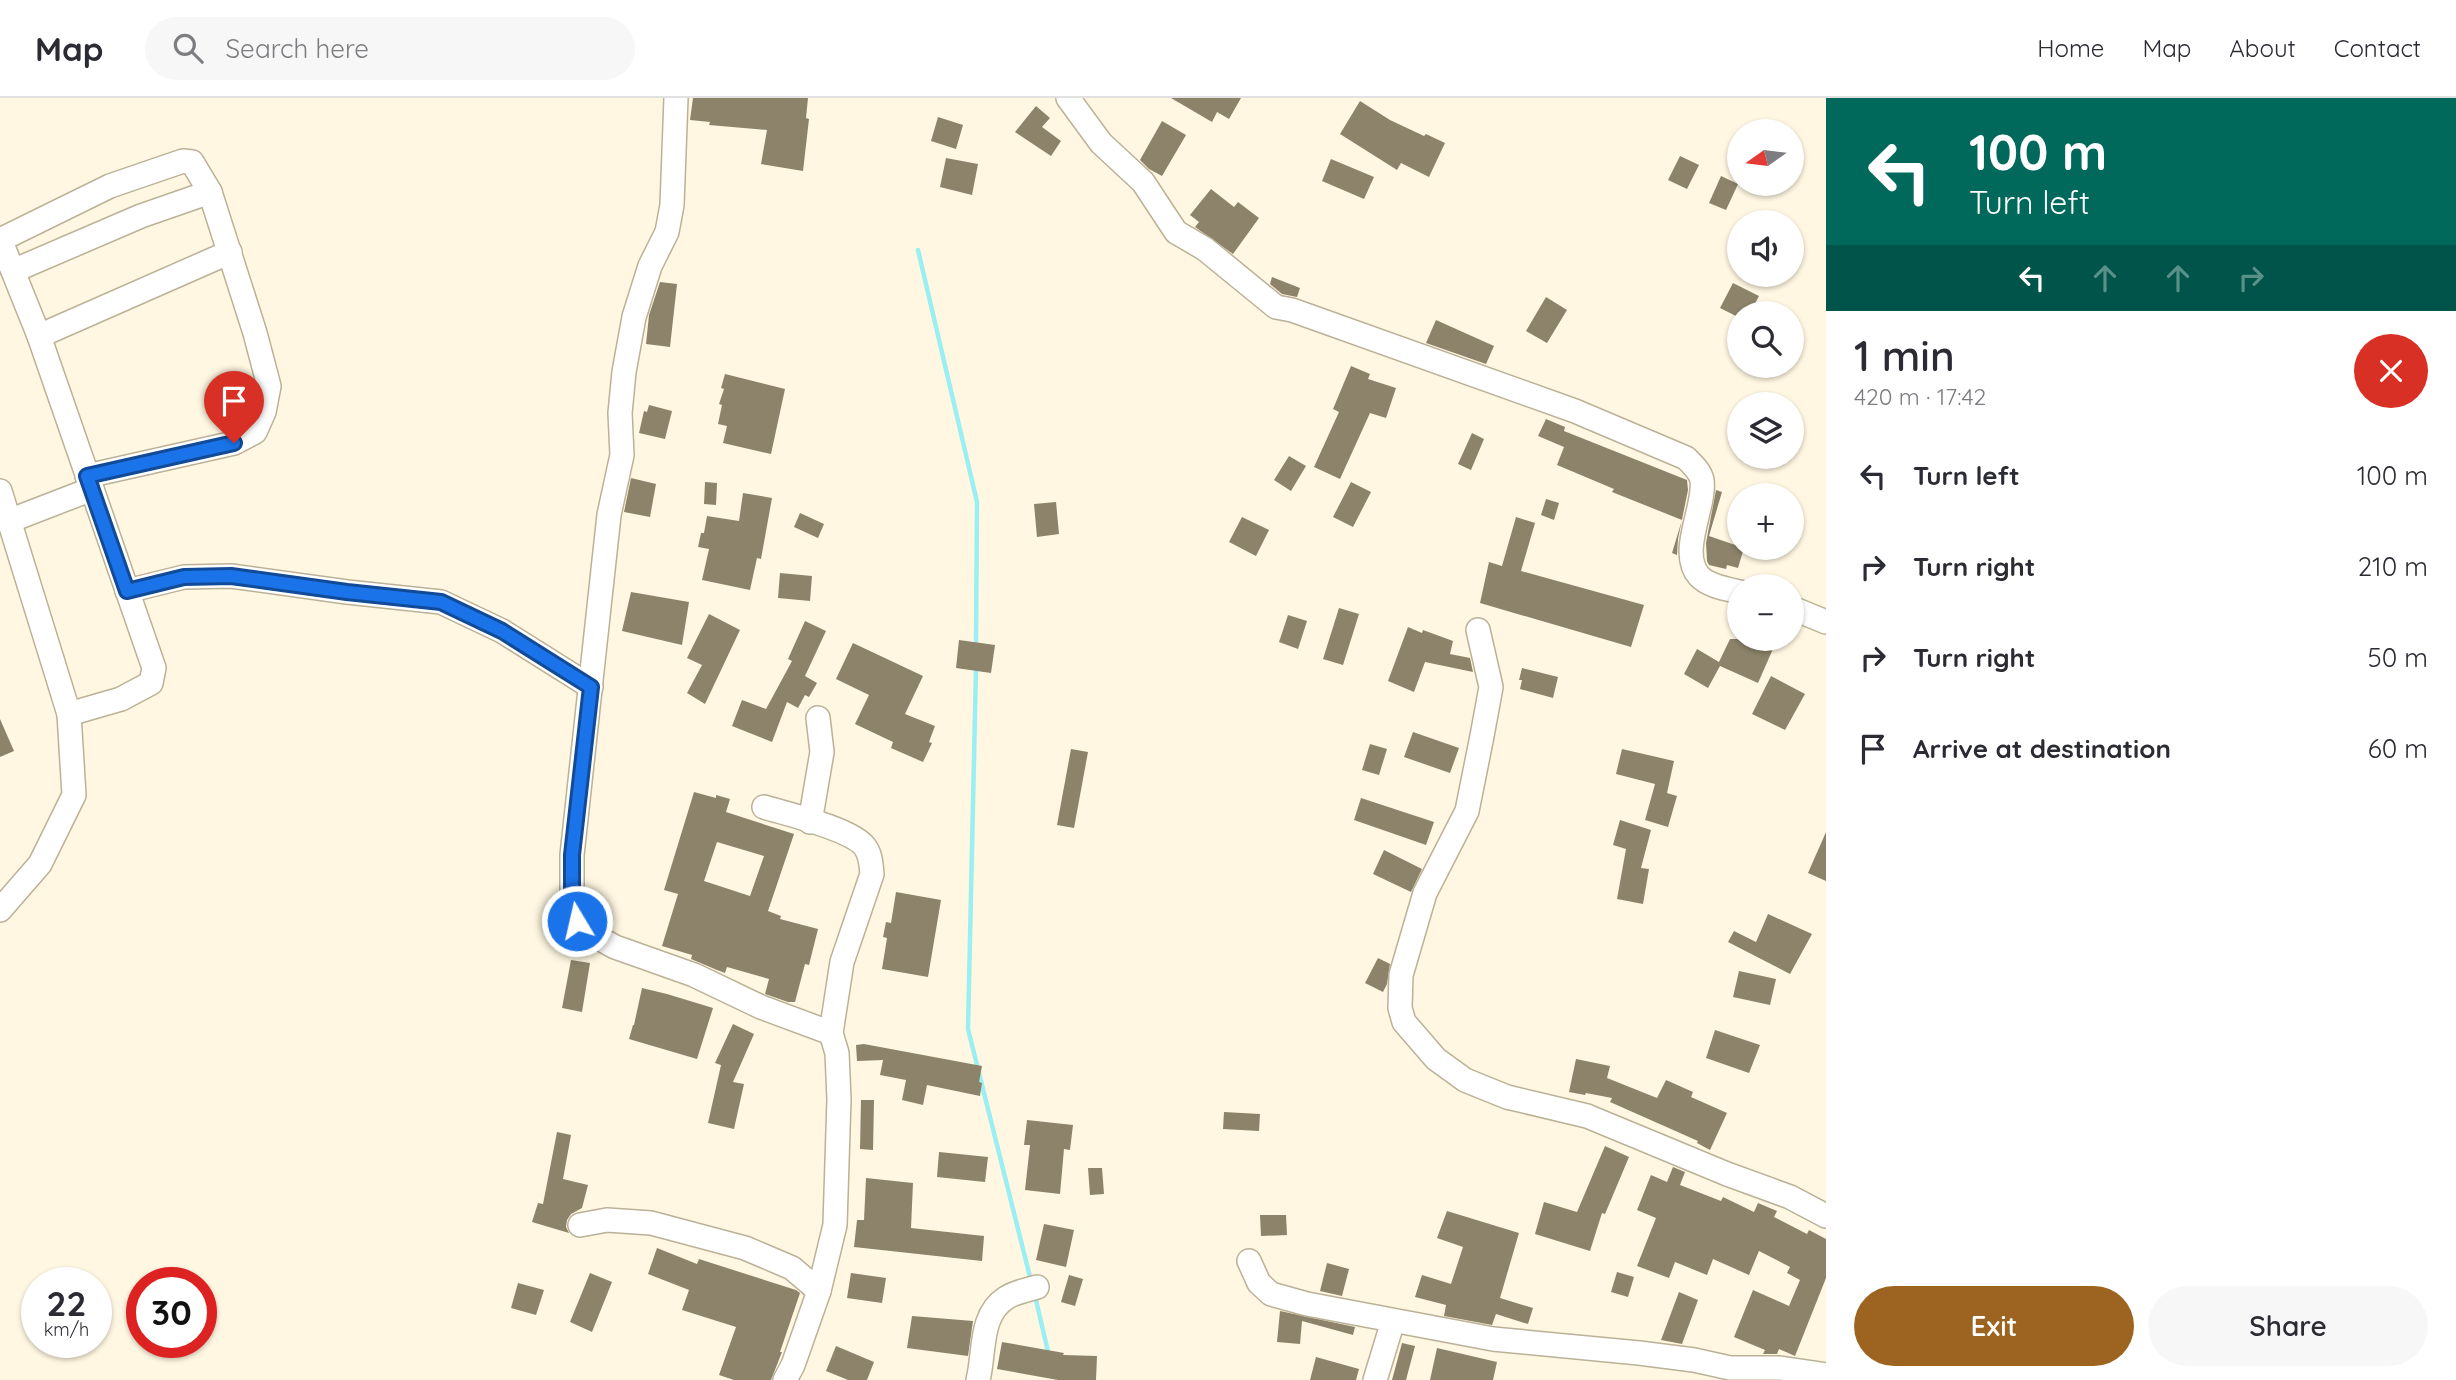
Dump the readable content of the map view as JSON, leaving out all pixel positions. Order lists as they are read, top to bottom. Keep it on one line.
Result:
{"north":"left","page":{"header":"Map","search":"Search here","nav":["Home","Map","About","Contact"],"turn":["100 m","Turn left"],"map_buttons":["+","−"],"heading":["1 min","420 m · 17:42"],"list":[{"name":"Turn left","value":"100 m"},{"name":"Turn right","value":"210 m"},{"name":"Turn right","value":"50 m"},{"name":"Arrive at destination","value":"60 m"}],"speed":"22 km/h","limit":"30","buttons":["Exit","Share"]}}
